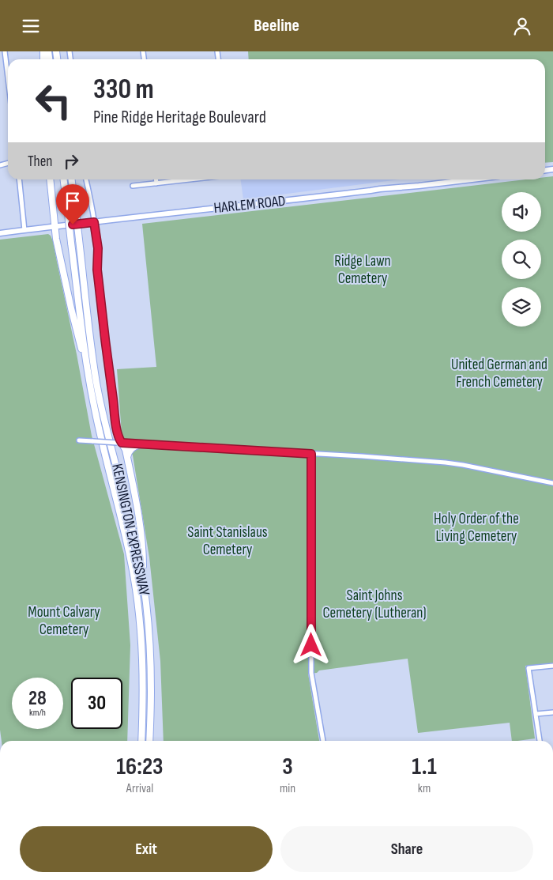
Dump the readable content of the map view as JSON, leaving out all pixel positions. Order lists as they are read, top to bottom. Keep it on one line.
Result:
{"streets":{"highway":["KENSINGTON EXPRESSWAY"],"main road":["HARLEM ROAD"]},"parks":["Ridge Lawn Cemetery","United German and French Cemetery","Holy Order of the Living Cemetery","Saint Stanislaus Cemetery","Saint Johns Cemetery (Lutheran)","Mount Calvary Cemetery"],"page":{"header":"Beeline","turn":["330 m","Pine Ridge Heritage Boulevard"],"then":"Then","speed":"28 km/h","limit":"30","eta":["16:23","Arrival","3","min","1.1","km"],"buttons":["Exit","Share"]}}
